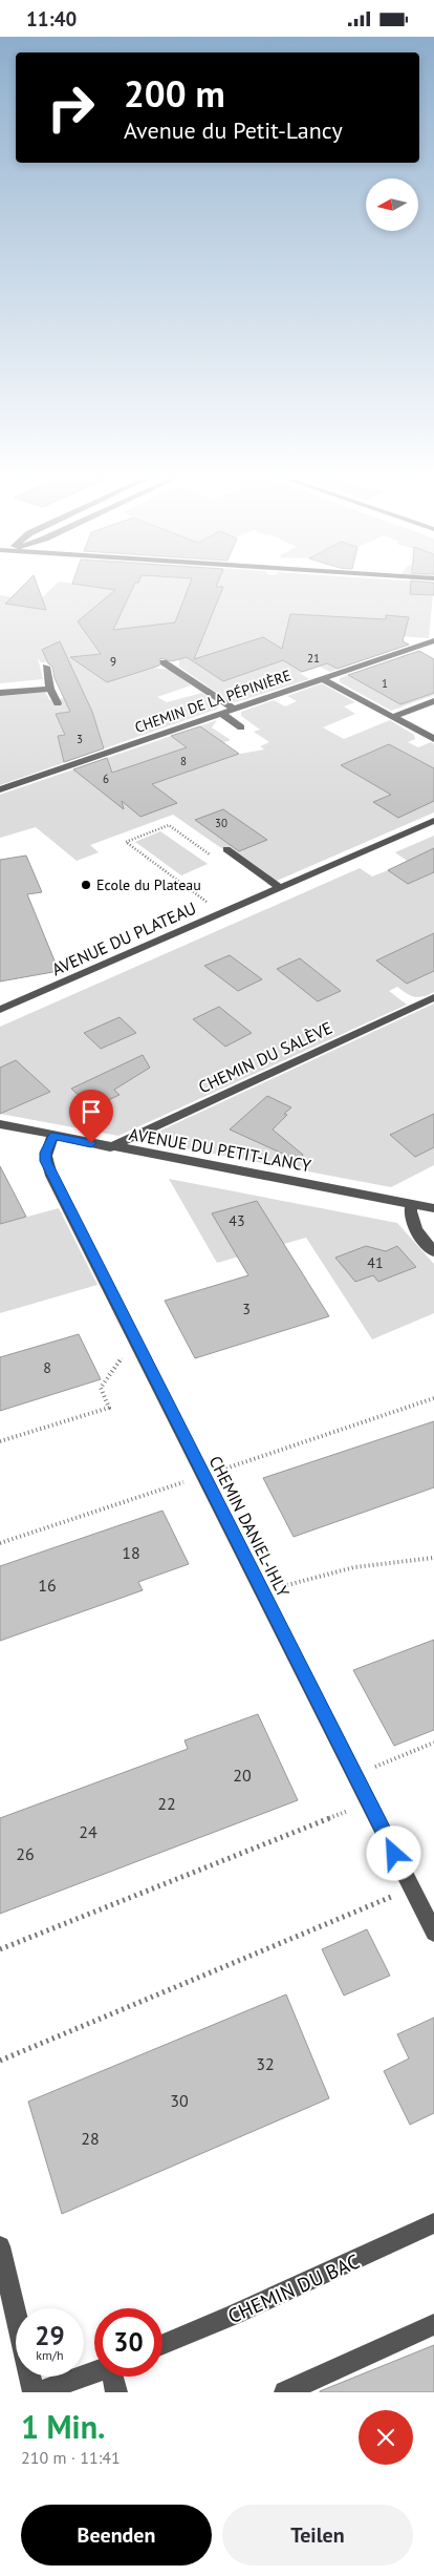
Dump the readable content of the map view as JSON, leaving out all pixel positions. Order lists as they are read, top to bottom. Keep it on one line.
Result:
{"streets":{"street":["CHEMIN DE LA PÉPINIÈRE","AVENUE DU PLATEAU","CHEMIN DU SALÈVE","AVENUE DU PETIT-LANCY","CHEMIN DANIEL-IHLY","CHEMIN DU BAC"]},"crossings":[["CHEMIN DU SALÈVE","AVENUE DU PETIT-LANCY"],["AVENUE DU PETIT-LANCY","CHEMIN DANIEL-IHLY"]],"places":["Ecole du Plateau"],"house_numbers":["21","9","1","3","8","6","30","43","41","3","8","18","16","20","22","24","26","32","30","28"],"north":"left","page":{"status":"11:40","turn":["200 m","Avenue du Petit-Lancy"],"speed":"29 km/h","limit":"30","heading":["1 Min.","210 m · 11:41"],"buttons":["Beenden","Teilen"]}}
